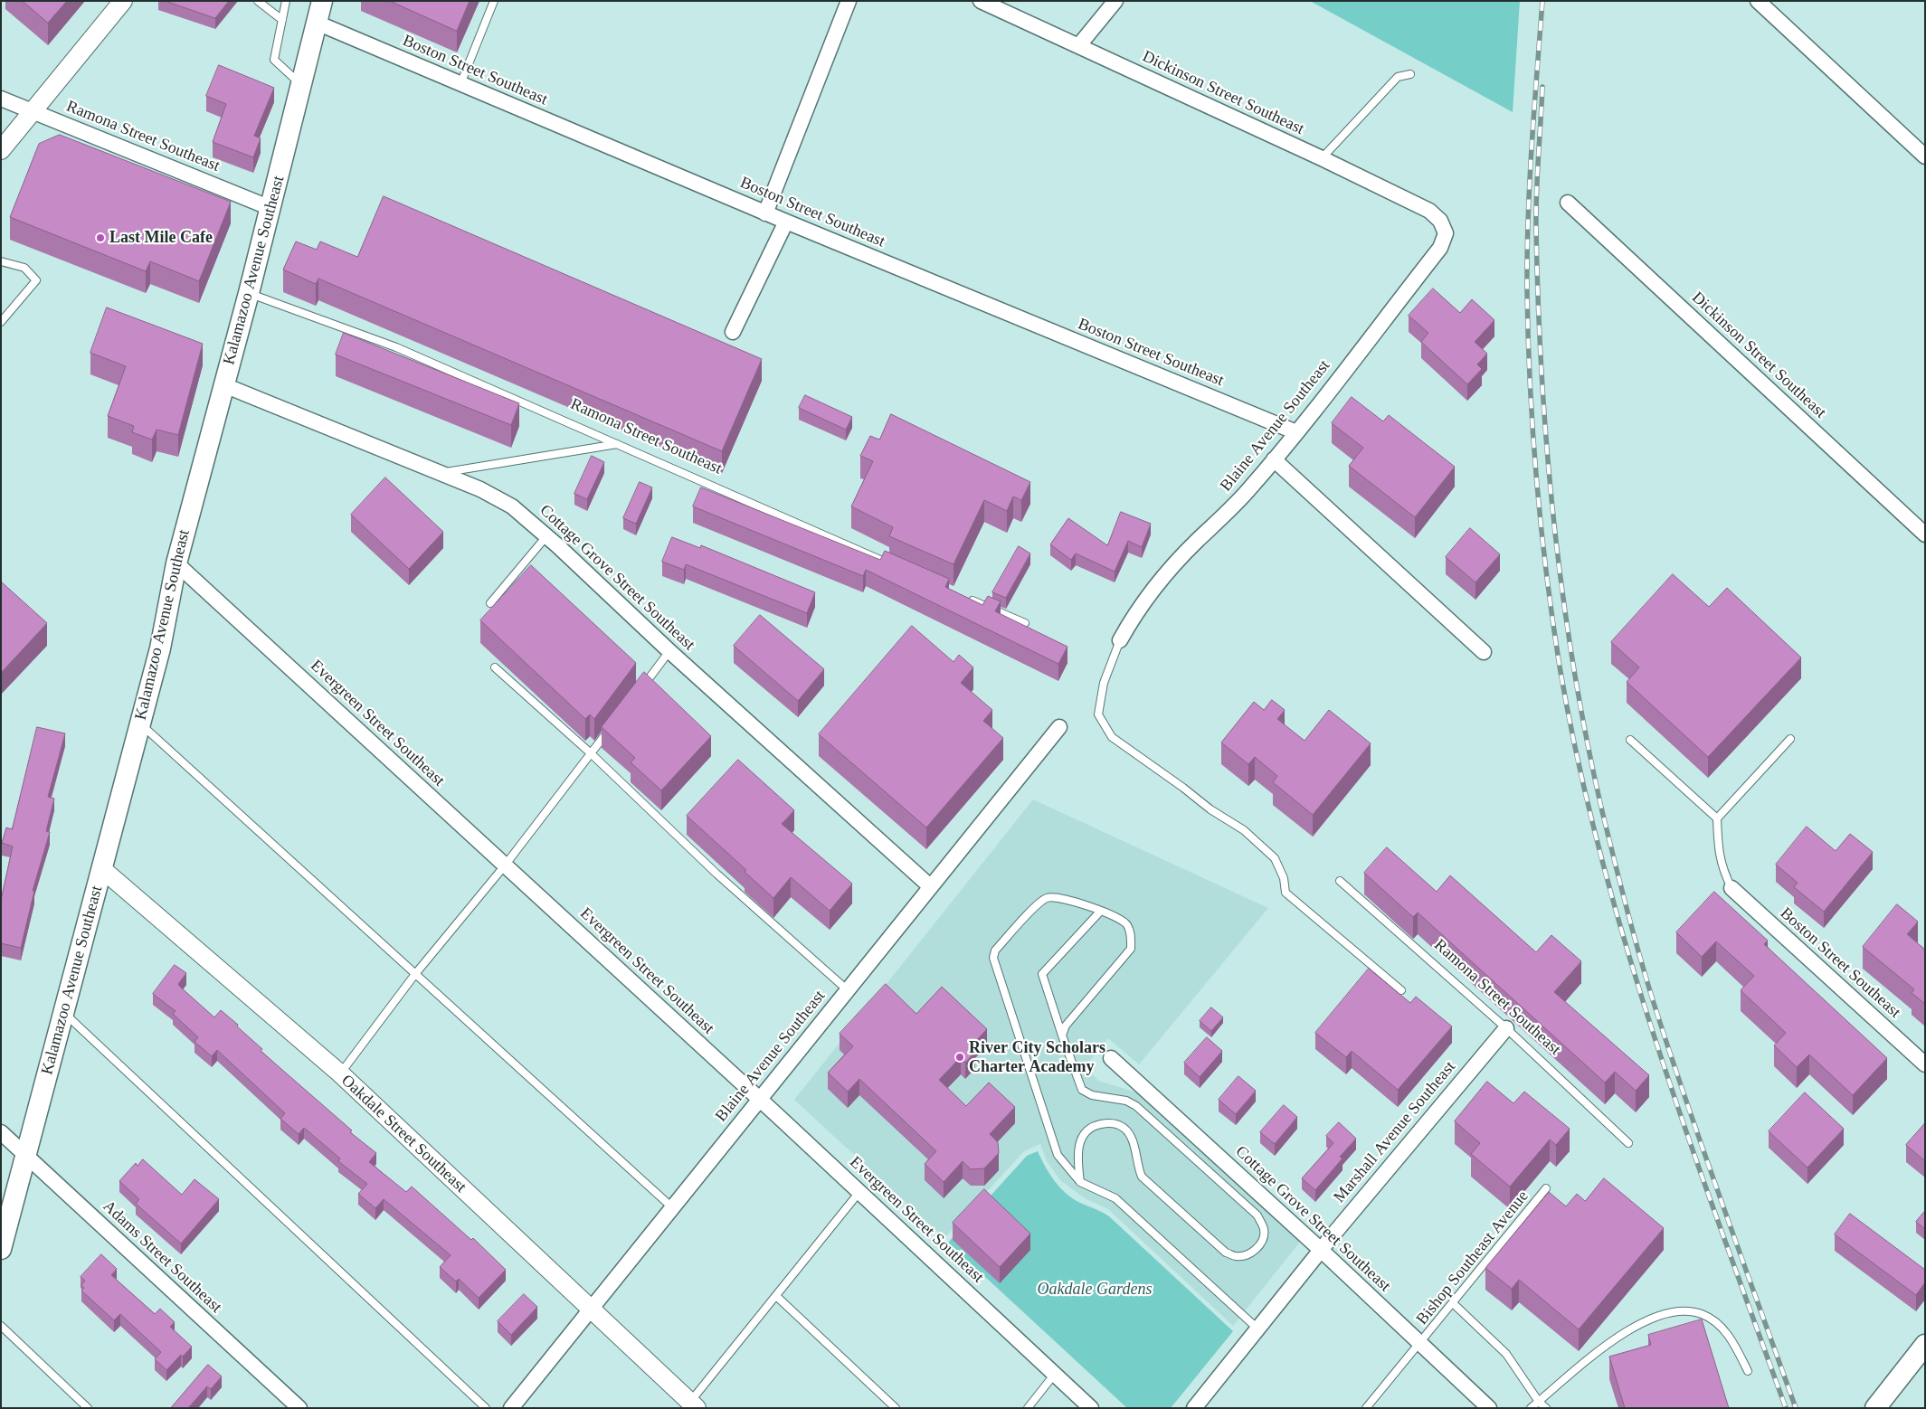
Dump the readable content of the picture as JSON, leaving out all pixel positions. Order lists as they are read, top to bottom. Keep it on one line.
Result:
{"streets":{"main road":["Kalamazoo Avenue Southeast"],"street":["Boston Street Southeast","Dickinson Street Southeast","Ramona Street Southeast","Blaine Avenue Southeast","Cottage Grove Street Southeast","Evergreen Street Southeast","Marshall Avenue Southeast","Oakdale Street Southeast","Adams Street Southeast"],"lane":["Bishop Southeast Avenue"]},"crossings":[["Boston Street Southeast","Kalamazoo Avenue Southeast"],["Boston Street Southeast","Blaine Avenue Southeast"],["Dickinson Street Southeast","Blaine Avenue Southeast"],["Ramona Street Southeast","Kalamazoo Avenue Southeast"],["Ramona Street Southeast","Marshall Avenue Southeast"],["Kalamazoo Avenue Southeast","Cottage Grove Street Southeast"],["Kalamazoo Avenue Southeast","Evergreen Street Southeast"],["Kalamazoo Avenue Southeast","Oakdale Street Southeast"],["Kalamazoo Avenue Southeast","Adams Street Southeast"],["Blaine Avenue Southeast","Cottage Grove Street Southeast"],["Blaine Avenue Southeast","Evergreen Street Southeast"],["Blaine Avenue Southeast","Oakdale Street Southeast"],["Cottage Grove Street Southeast","Marshall Avenue Southeast"],["Cottage Grove Street Southeast","Bishop Southeast Avenue"]],"parks":["Oakdale Gardens"],"places":["Last Mile Cafe","River City Scholars Charter Academy"]}
